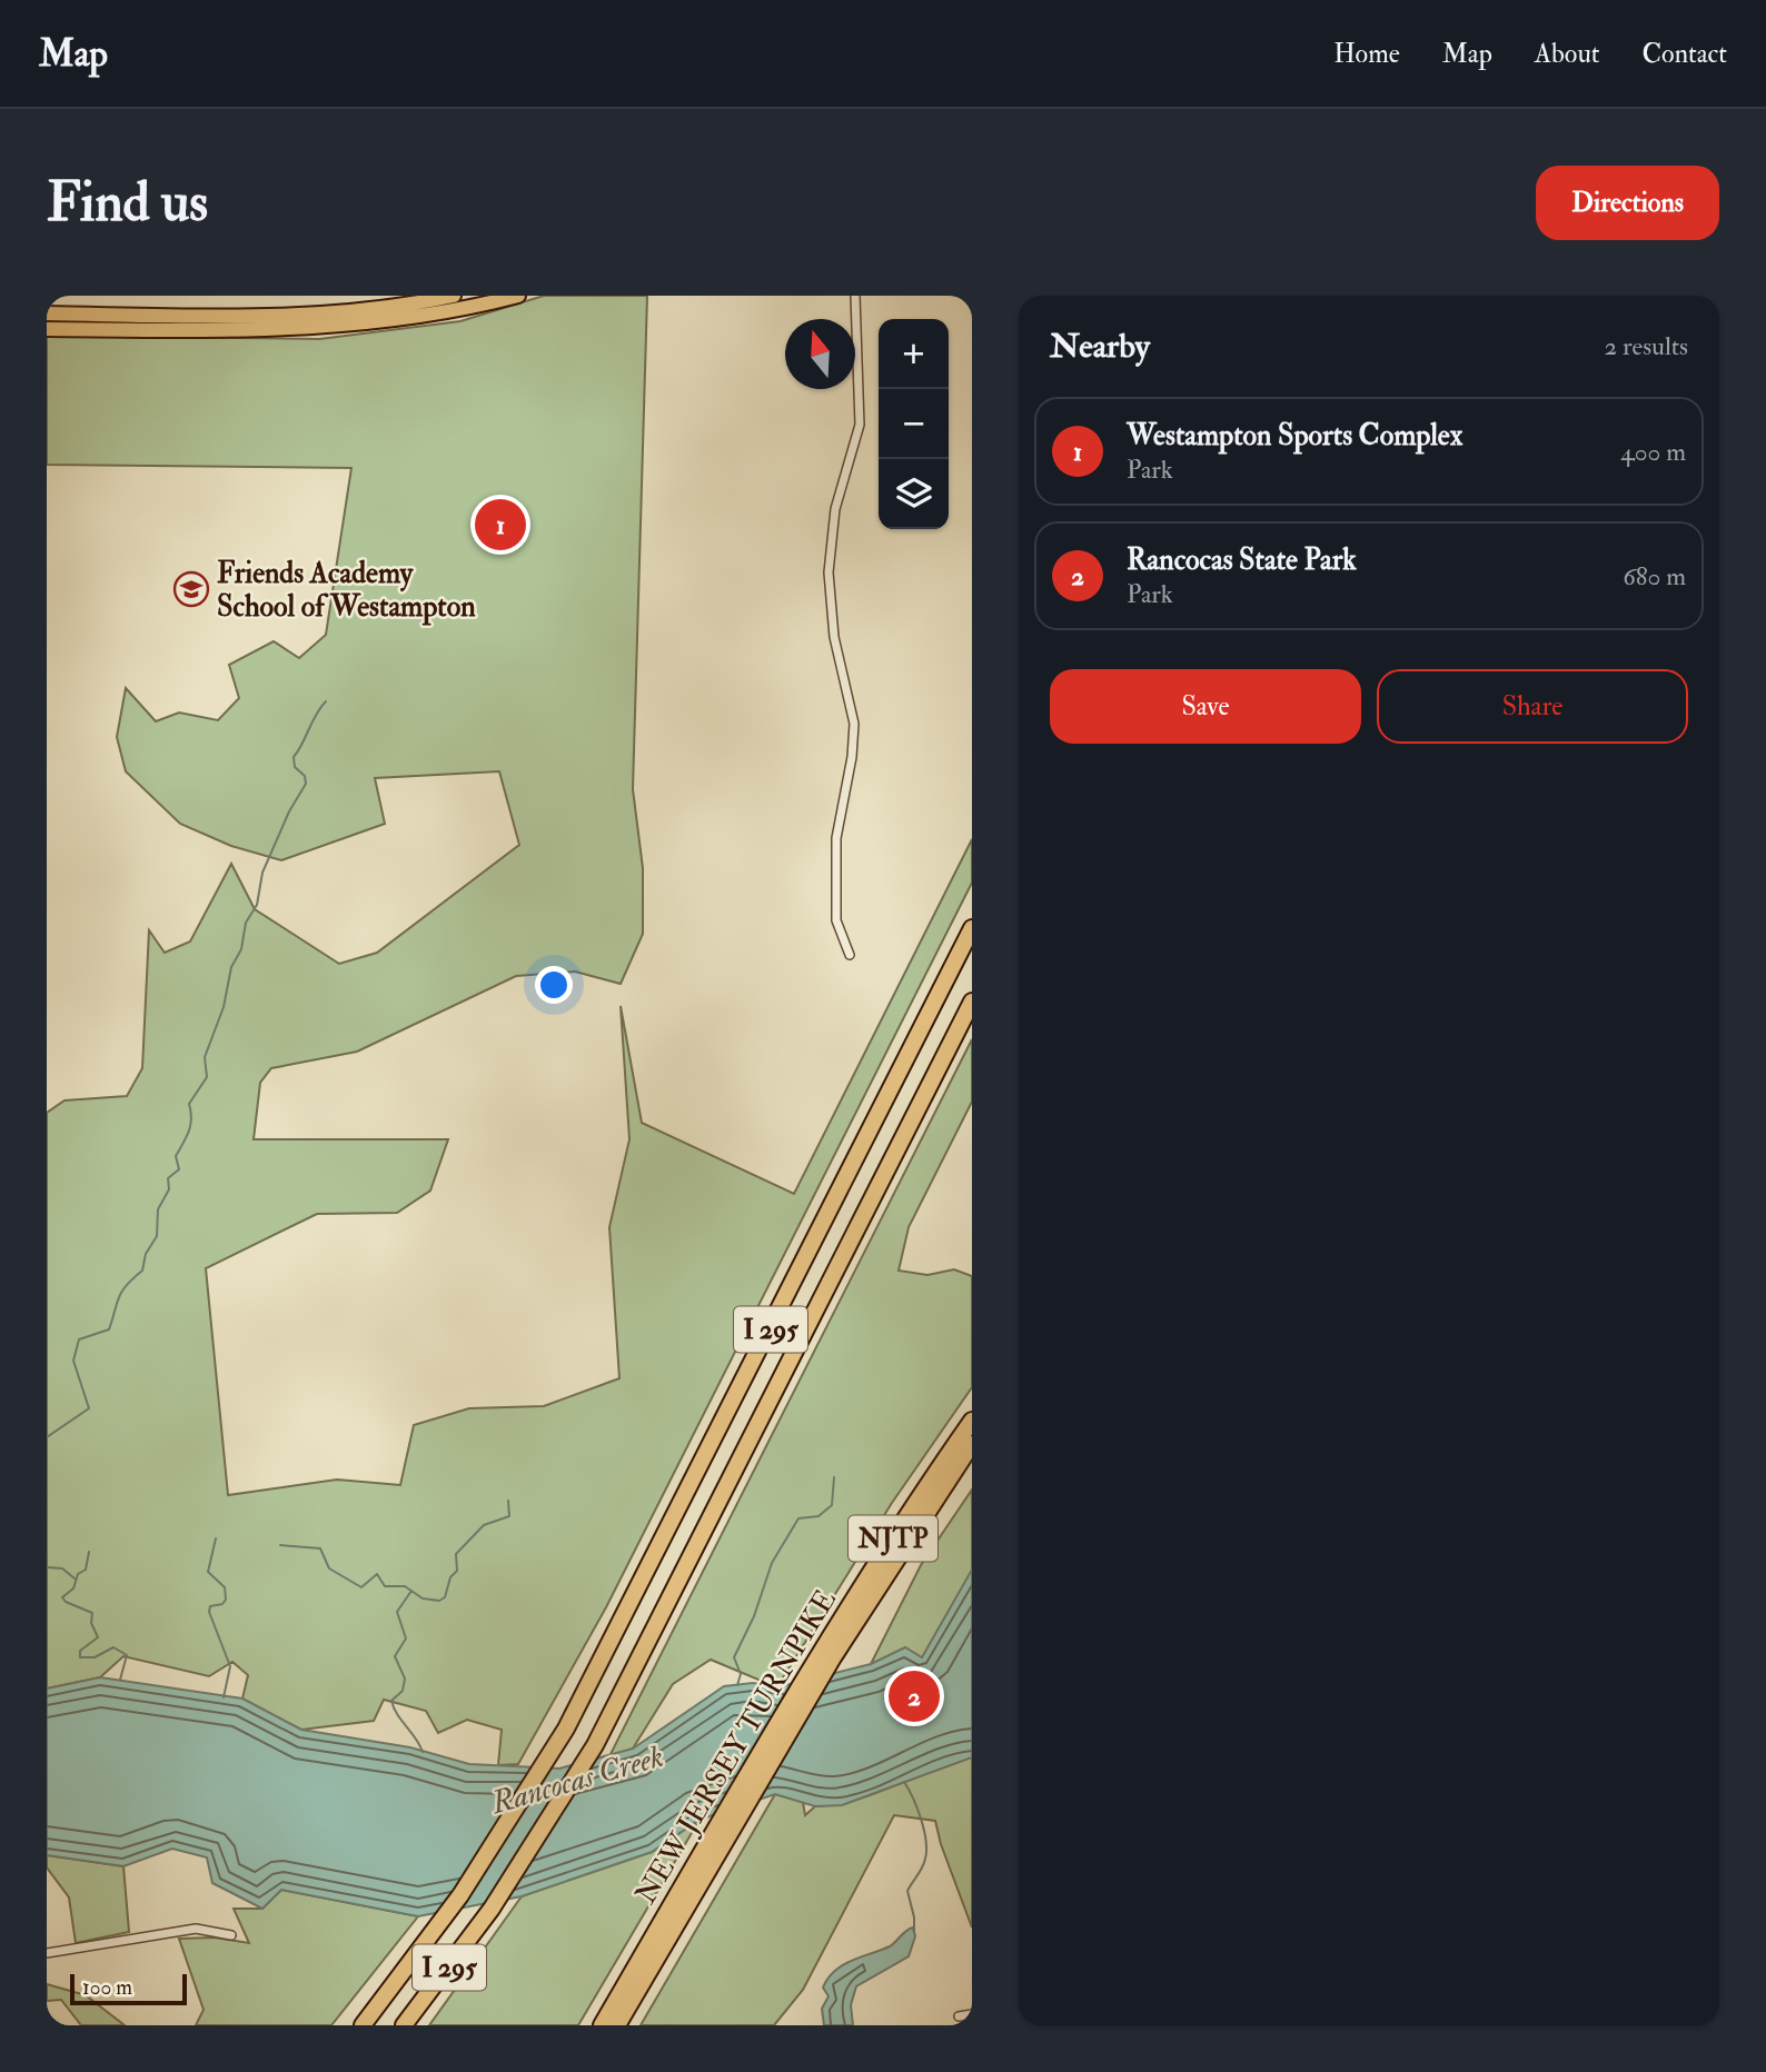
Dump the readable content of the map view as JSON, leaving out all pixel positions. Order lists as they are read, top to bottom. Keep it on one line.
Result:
{"streets":{"highway":["I 295","NJTP","NEW JERSEY TURNPIKE"]},"water":["Rancocas Creek"],"places":{"school or university":["Friends Academy School of Westampton"]},"scale_bar":"100 m","north":"top","page":{"header":"Map","nav":["Home","Map","About","Contact"],"buttons":["Directions",["Save","Share"]],"title":"Find us","heading":["Nearby","2 results"],"map_buttons":["+","−"],"list":[{"mark":"1","name":"Westampton Sports Complex","note":"Park","value":"400 m"},{"mark":"2","name":"Rancocas State Park","note":"Park","value":"680 m"}],"pins":["1","2"],"scale":"100 m"}}
